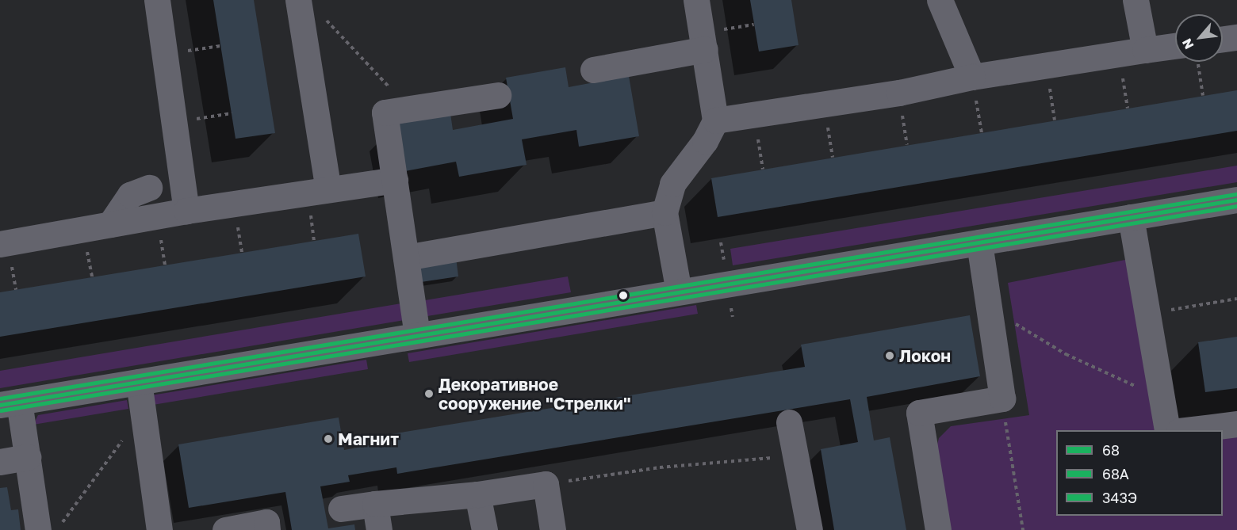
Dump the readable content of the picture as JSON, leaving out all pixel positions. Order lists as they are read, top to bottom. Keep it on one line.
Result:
{"places":["Локон","Декоративное сооружение \"Стрелки\"","Магнит"],"lines":["transit line 343Э","transit line 68","transit line 68А"],"legend":["68","68А","343Э"],"north":"bottom left"}
